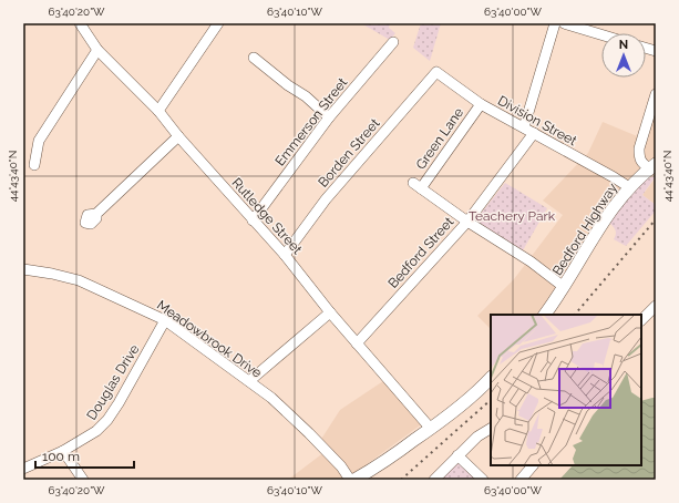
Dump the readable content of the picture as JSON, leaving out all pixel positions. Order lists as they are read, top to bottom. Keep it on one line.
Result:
{"streets":{"main road":["Bedford Highway"],"street":["Division Street","Emmerson Street","Green Lane","Borden Street","Rutledge Street","Bedford Street","Meadowbrook Drive","Douglas Drive"]},"crossings":[["Division Street","Green Lane"],["Division Street","Borden Street"],["Division Street","Bedford Highway"],["Division Street","Bedford Street"],["Emmerson Street","Rutledge Street"],["Green Lane","Bedford Street"],["Borden Street","Rutledge Street"],["Rutledge Street","Bedford Street"],["Meadowbrook Drive","Douglas Drive"]],"parks":["Teachery Park"],"scale_bar":"100 m","north":"top","coordinates":["63°40'20\"W","63°40'10\"W","63°40'00\"W","44°43'40\"N"]}
